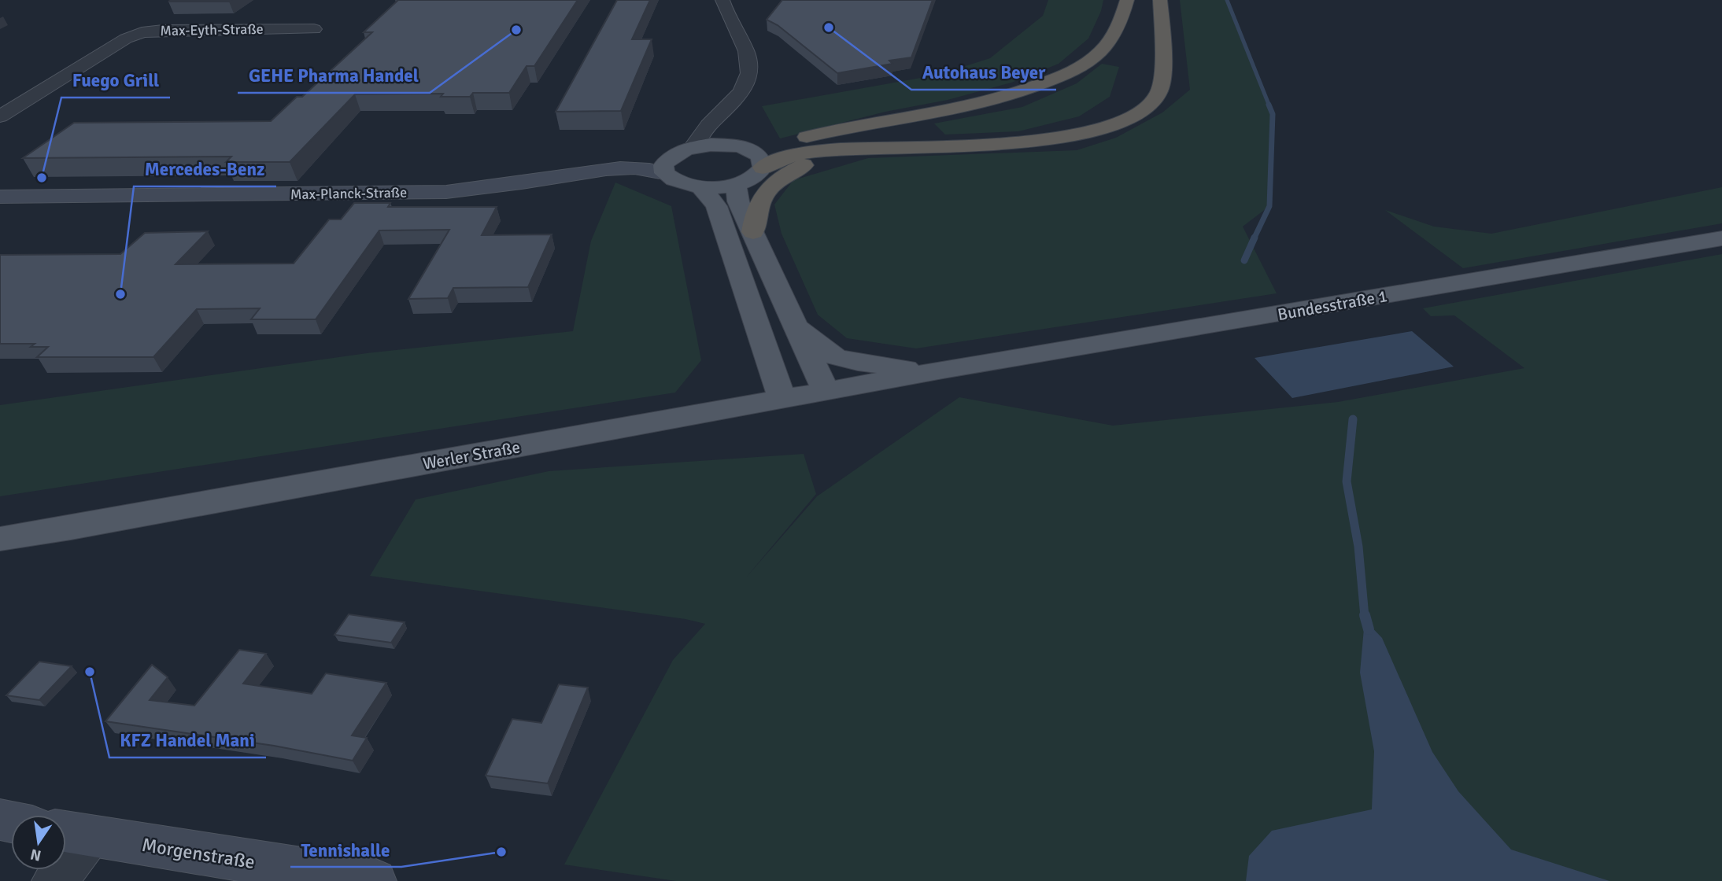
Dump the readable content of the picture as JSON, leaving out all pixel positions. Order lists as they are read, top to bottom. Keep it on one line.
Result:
{"streets":{"main road":["Max-Planck-Straße","Bundesstraße 1","Werler Straße","Morgenstraße"],"street":["Max-Eyth-Straße"]},"crossings":[["Bundesstraße 1","Werler Straße"]],"places":["Autohaus Beyer","GEHE Pharma Handel","Fuego Grill","Mercedes-Benz","KFZ Handel Mani","Tennishalle"],"north":"bottom"}
